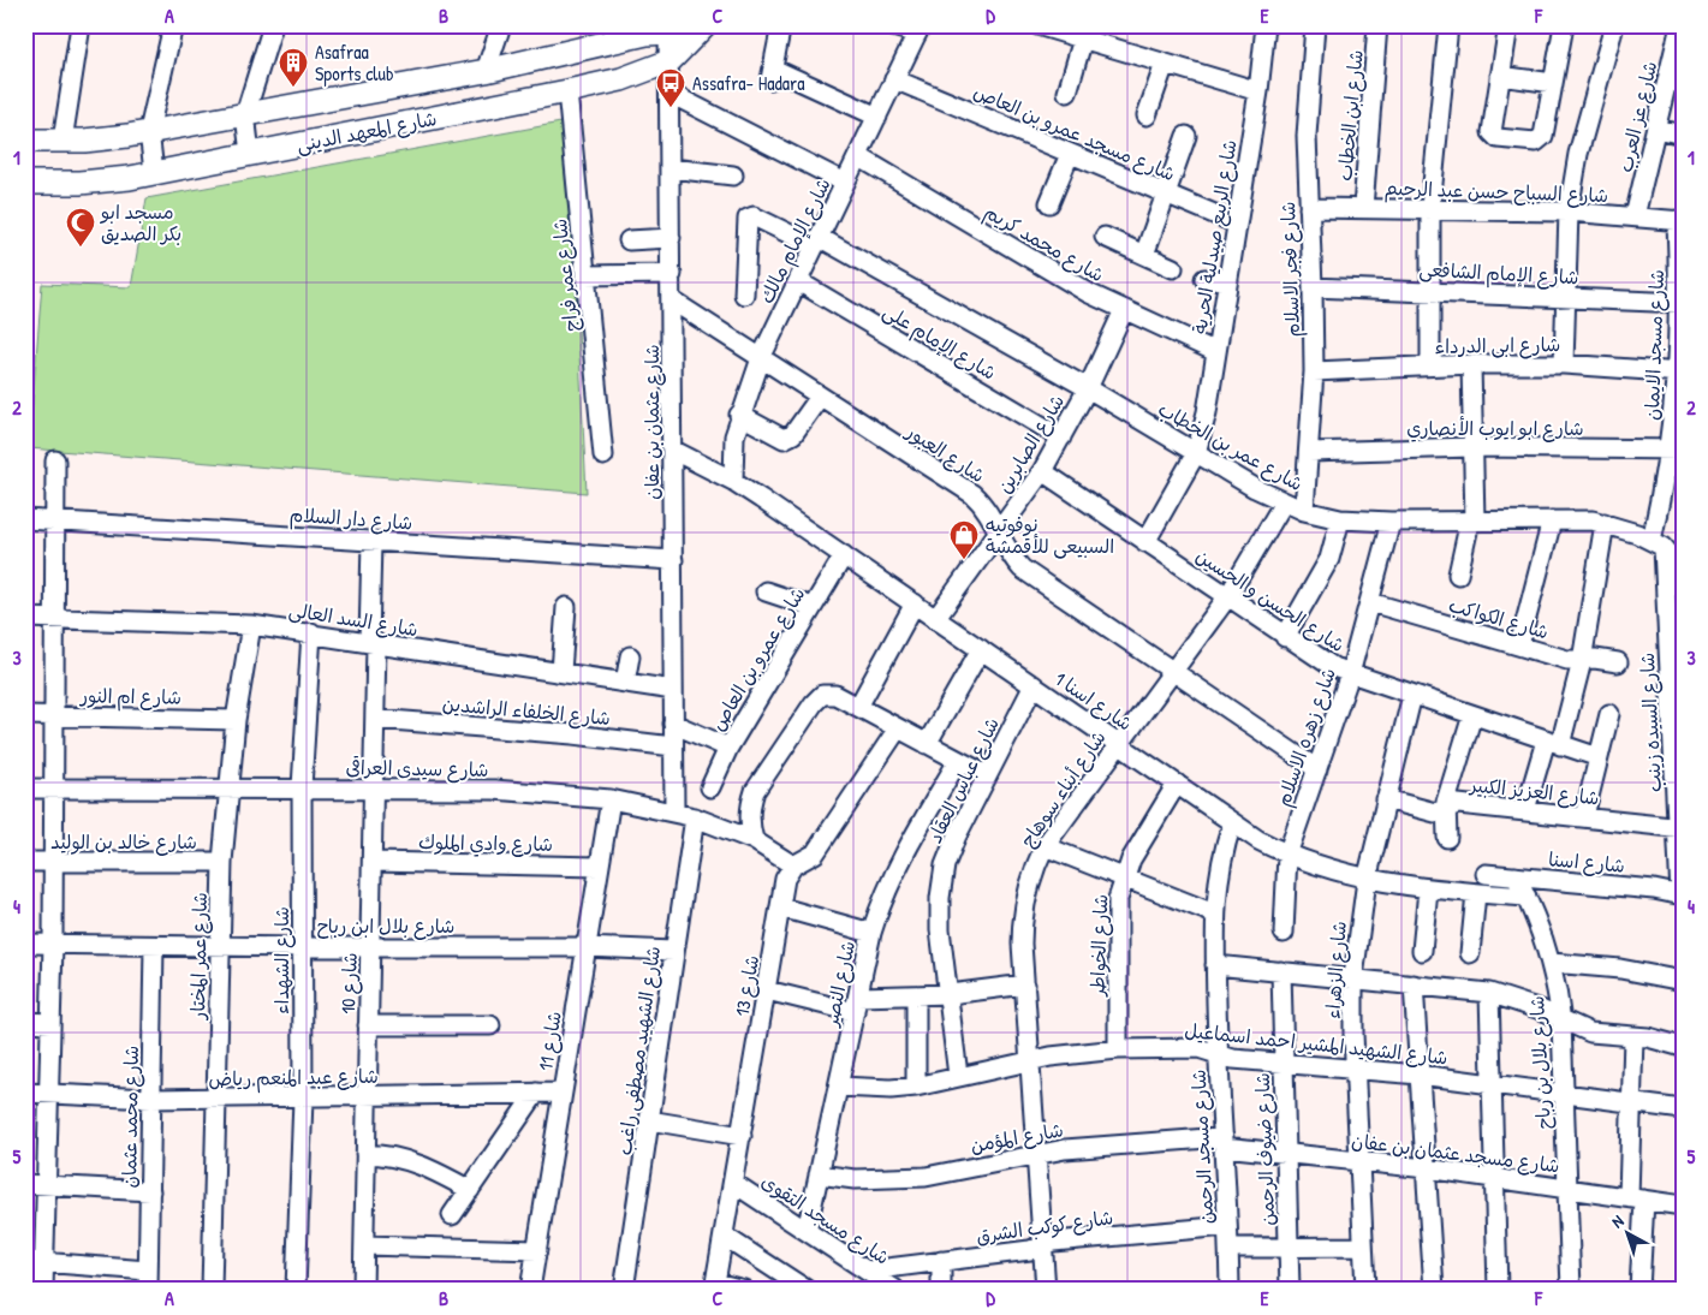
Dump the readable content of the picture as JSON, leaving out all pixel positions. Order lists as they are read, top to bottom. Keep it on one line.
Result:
{"streets":{"street":["شارع ابن الخطاب","شارع عز العرب","شارع المعهد الدينى","شارع مسجد عمرو بن العاص","شارع السباح حسن عبد الرحيم","شارع الربيع صيدلية الحرية","شارع الإمام مالك","شارع محمد كريم","شارع فجر الاسلام","شارع الإمام الشافعى","شارع عمر فراج","شارع الإمام على","شارع ابى الدرداء","شارع مسجد الايمان","شارع عثمان بن عفان","شارع ابو ايوب الأنصاري","شارع الصابرين","شارع عمر بن الخطاب","شارع العبور","شارع دار السلام","شارع الحسن و الحسين","شارع الكواكب","شارع السد العالى","شارع عمرو بن العاص","شارع ام النور","شارع اسنا 1","شارع الخلفاء الراشدين","شارع السيده زينب","شارع زهره الاسلام","شارع سيدى العراقى","شارع عباس العقاد","شارع أبناء سوهاج","شارع العزيز الكبير","شارع خالد بن الوليد","شارع وادي الملوك","شارع اسنا","شارع بلال ابن رباح","شارع الخواطر","شارع عمر المختار","شارع الشهداء","شارع الزهراء","شارع 10","شارع النصر","شارع 13","شارع 11","شارع الشهيد المشير احمد اسماعيل","شارع الشهيد مصطفى راغب","شارع بلال بن رباح","شارع عبد المنعم رياض","شارع محمد عثمان","شارع المؤمن","شارع مسجد الرحمن","شارع ضيوف الرحمن","شارع مسجد عثمان بن عفان","شارع مسجد التقوى","شارع كوكب الشرق"]},"crossings":[["شارع ابن الخطاب","شارع السباح حسن عبد الرحيم"],["شارع عز العرب","شارع السباح حسن عبد الرحيم"],["شارع المعهد الدينى","شارع عمر فراج"],["شارع المعهد الدينى","شارع عثمان بن عفان"],["شارع مسجد عمرو بن العاص","شارع الربيع صيدلية الحرية"],["شارع مسجد عمرو بن العاص","شارع الإمام مالك"],["شارع السباح حسن عبد الرحيم","شارع فجر الاسلام"],["شارع السباح حسن عبد الرحيم","شارع مسجد الايمان"],["شارع الربيع صيدلية الحرية","شارع محمد كريم"],["شارع الربيع صيدلية الحرية","شارع عمر بن الخطاب"],["شارع الربيع صيدلية الحرية","شارع الحسن و الحسين"],["شارع الإمام مالك","شارع محمد كريم"],["شارع الإمام مالك","شارع الإمام على"],["شارع الإمام مالك","شارع عمر بن الخطاب"],["شارع الإمام مالك","شارع العبور"],["شارع الإمام مالك","شارع اسنا 1"],["شارع محمد كريم","شارع الصابرين"],["شارع فجر الاسلام","شارع الإمام الشافعى"],["شارع فجر الاسلام","شارع ابى الدرداء"],["شارع فجر الاسلام","شارع ابو ايوب الأنصاري"],["شارع فجر الاسلام","شارع عمر بن الخطاب"],["شارع الإمام الشافعى","شارع مسجد الايمان"],["شارع الإمام على","شارع الصابرين"],["شارع ابى الدرداء","شارع مسجد الايمان"],["شارع مسجد الايمان","شارع ابو ايوب الأنصاري"],["شارع مسجد الايمان","شارع عمر بن الخطاب"],["شارع مسجد الايمان","شارع السيده زينب"],["شارع عثمان بن عفان","شارع العبور"],["شارع عثمان بن عفان","شارع دار السلام"],["شارع عثمان بن عفان","شارع السد العالى"],["شارع عثمان بن عفان","شارع اسنا 1"],["شارع عثمان بن عفان","شارع الخلفاء الراشدين"],["شارع عثمان بن عفان","شارع سيدى العراقى"],["شارع الصابرين","شارع عمر بن الخطاب"],["شارع الصابرين","شارع العبور"],["شارع الصابرين","شارع الحسن و الحسين"],["شارع الصابرين","شارع اسنا 1"],["شارع عمر بن الخطاب","شارع السيده زينب"],["شارع عمر بن الخطاب","شارع زهره الاسلام"],["شارع عمر بن الخطاب","شارع أبناء سوهاج"],["شارع العبور","شارع زهره الاسلام"],["شارع العبور","شارع أبناء سوهاج"],["شارع دار السلام","شارع 10"],["شارع الحسن و الحسين","شارع زهره الاسلام"],["شارع الحسن و الحسين","شارع أبناء سوهاج"],["شارع الحسن و الحسين","شارع الزهراء"],["شارع الكواكب","شارع زهره الاسلام"],["شارع السد العالى","شارع عمر المختار"],["شارع السد العالى","شارع الشهداء"],["شارع السد العالى","شارع 10"],["شارع عمرو بن العاص","شارع اسنا 1"],["شارع ام النور","شارع عمر المختار"],["شارع اسنا 1","شارع زهره الاسلام"],["شارع اسنا 1","شارع عباس العقاد"],["شارع اسنا 1","شارع أبناء سوهاج"],["شارع اسنا 1","شارع الخواطر"],["شارع اسنا 1","شارع الزهراء"],["شارع اسنا 1","شارع بلال بن رباح"],["شارع اسنا 1","شارع مسجد الرحمن"],["شارع الخلفاء الراشدين","شارع 10"],["شارع السيده زينب","شارع العزيز الكبير"],["شارع السيده زينب","شارع اسنا"],["شارع سيدى العراقى","شارع عمر المختار"],["شارع سيدى العراقى","شارع الشهداء"],["شارع سيدى العراقى","شارع 10"],["شارع سيدى العراقى","شارع 13"],["شارع سيدى العراقى","شارع 11"],["شارع سيدى العراقى","شارع الشهيد مصطفى راغب"],["شارع عباس العقاد","شارع الشهيد المشير احمد اسماعيل"],["شارع أبناء سوهاج","شارع الشهيد المشير احمد اسماعيل"],["شارع أبناء سوهاج","شارع المؤمن"],["شارع أبناء سوهاج","شارع كوكب الشرق"],["شارع العزيز الكبير","شارع الزهراء"],["شارع خالد بن الوليد","شارع عمر المختار"],["شارع وادي الملوك","شارع 10"],["شارع وادي الملوك","شارع 11"],["شارع اسنا","شارع بلال بن رباح"],["شارع بلال ابن رباح","شارع عمر المختار"],["شارع بلال ابن رباح","شارع الشهداء"],["شارع بلال ابن رباح","شارع 10"],["شارع بلال ابن رباح","شارع 11"],["شارع بلال ابن رباح","شارع الشهيد مصطفى راغب"],["شارع بلال ابن رباح","شارع محمد عثمان"],["شارع الخواطر","شارع الشهيد المشير احمد اسماعيل"],["شارع عمر المختار","شارع عبد المنعم رياض"],["شارع الشهداء","شارع عبد المنعم رياض"],["شارع الزهراء","شارع الشهيد المشير احمد اسماعيل"],["شارع الزهراء","شارع مسجد عثمان بن عفان"],["شارع 10","شارع عبد المنعم رياض"],["شارع النصر","شارع الشهيد المشير احمد اسماعيل"],["شارع النصر","شارع المؤمن"],["شارع النصر","شارع مسجد التقوى"],["شارع 13","شارع مسجد التقوى"],["شارع 11","شارع عبد المنعم رياض"],["شارع الشهيد المشير احمد اسماعيل","شارع بلال بن رباح"],["شارع الشهيد المشير احمد اسماعيل","شارع مسجد الرحمن"],["شارع الشهيد المشير احمد اسماعيل","شارع ضيوف الرحمن"],["شارع بلال بن رباح","شارع مسجد عثمان بن عفان"],["شارع عبد المنعم رياض","شارع محمد عثمان"],["شارع المؤمن","شارع مسجد الرحمن"],["شارع المؤمن","شارع مسجد عثمان بن عفان"],["شارع مسجد الرحمن","شارع مسجد عثمان بن عفان"],["شارع مسجد الرحمن","شارع كوكب الشرق"],["شارع ضيوف الرحمن","شارع مسجد عثمان بن عفان"],["شارع مسجد التقوى","شارع كوكب الشرق"]],"places":{"building":["Asafraa Sports club"],"bus stop":["Assafra- Hadara"],"mosque":["مسجد ابو بكر الصديق"],"shop":["نوفوتيه السبيعى للأقمشة"]},"north":"top left","grid":{"columns":["A","B","C","D","E","F"],"rows":["1","2","3","4","5"]}}
